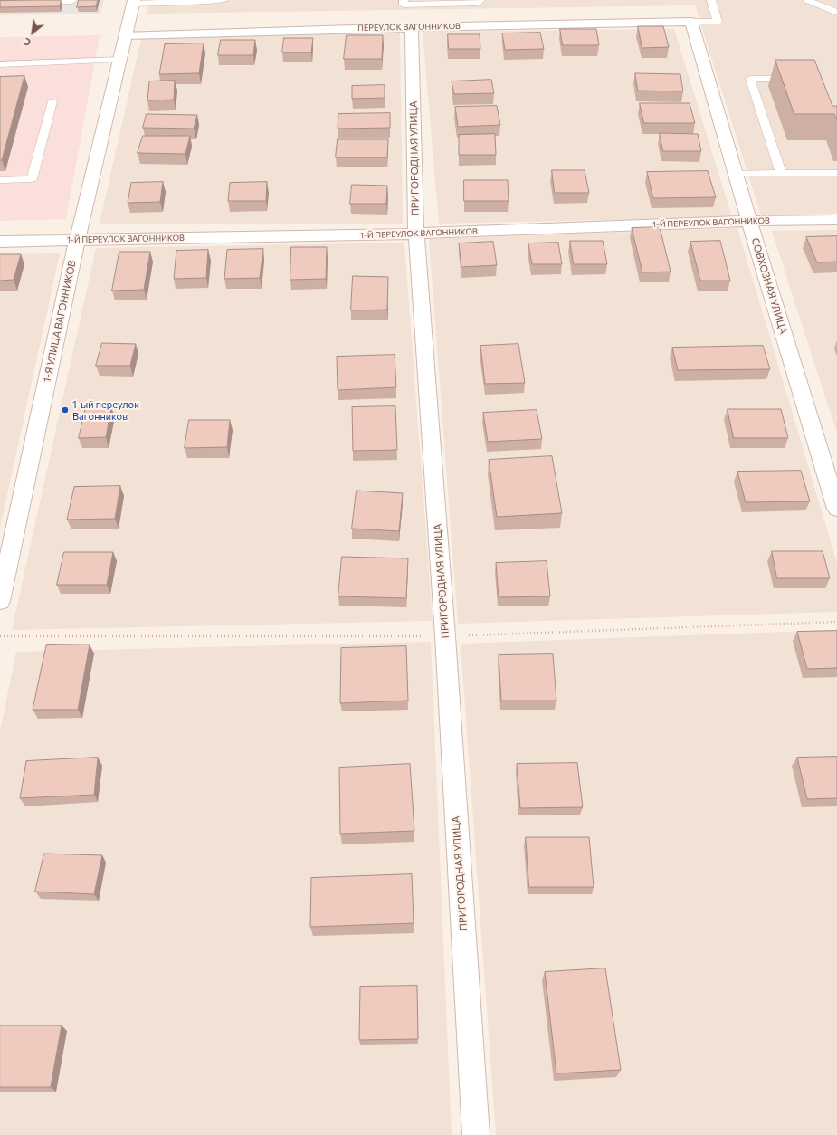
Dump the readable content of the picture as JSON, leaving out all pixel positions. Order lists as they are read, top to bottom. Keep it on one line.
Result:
{"streets":{"street":["ПЕРЕУЛОК ВАГОННИКОВ","ПРИГОРОДНАЯ УЛИЦА","1-Й ПЕРЕУЛОК ВАГОННИКОВ","СОВХОЗНАЯ УЛИЦА","1-Я УЛИЦА ВАГОННИКОВ"]},"crossings":[["ПЕРЕУЛОК ВАГОННИКОВ","ПРИГОРОДНАЯ УЛИЦА"],["ПЕРЕУЛОК ВАГОННИКОВ","СОВХОЗНАЯ УЛИЦА"],["ПЕРЕУЛОК ВАГОННИКОВ","1-Я УЛИЦА ВАГОННИКОВ"],["ПРИГОРОДНАЯ УЛИЦА","1-Й ПЕРЕУЛОК ВАГОННИКОВ"],["1-Й ПЕРЕУЛОК ВАГОННИКОВ","СОВХОЗНАЯ УЛИЦА"],["1-Й ПЕРЕУЛОК ВАГОННИКОВ","1-Я УЛИЦА ВАГОННИКОВ"]],"places":["1-ый переулок Вагонников"],"north":"bottom left"}
